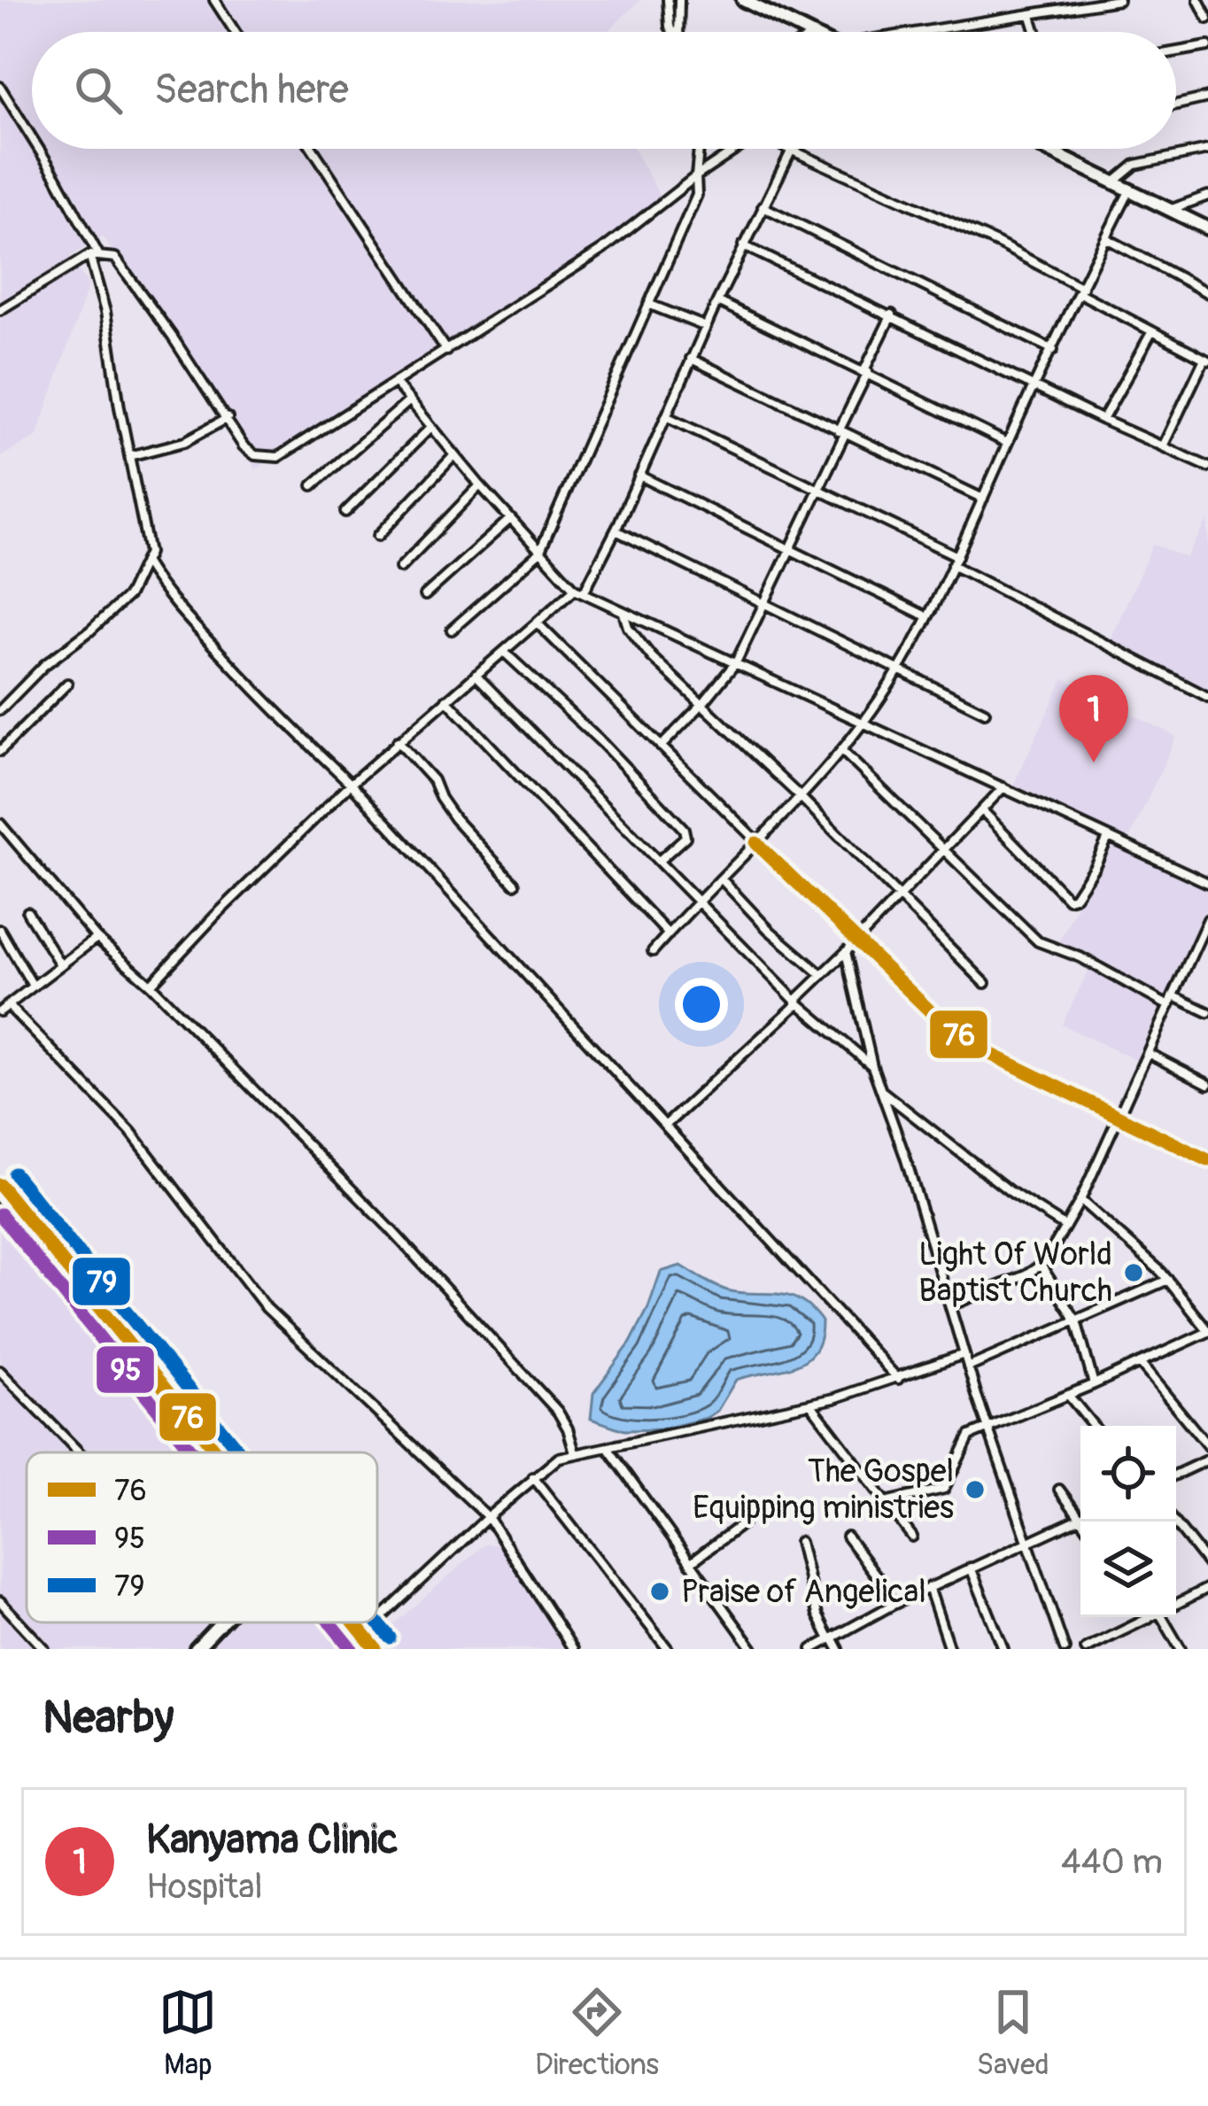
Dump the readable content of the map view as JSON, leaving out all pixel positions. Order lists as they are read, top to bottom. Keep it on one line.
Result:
{"places":["Light Of World Baptist Church","The Gospel Equipping ministries","Praise of Angelical"],"lines":["transit line 76","transit line 79","transit line 95"],"legend":["76","95","79"],"page":{"search":"Search here","pins":"1","heading":"Nearby","list":[{"mark":"1","name":"Kanyama Clinic","note":"Hospital","value":"440 m"}],"nav":["Map","Directions","Saved"]}}
